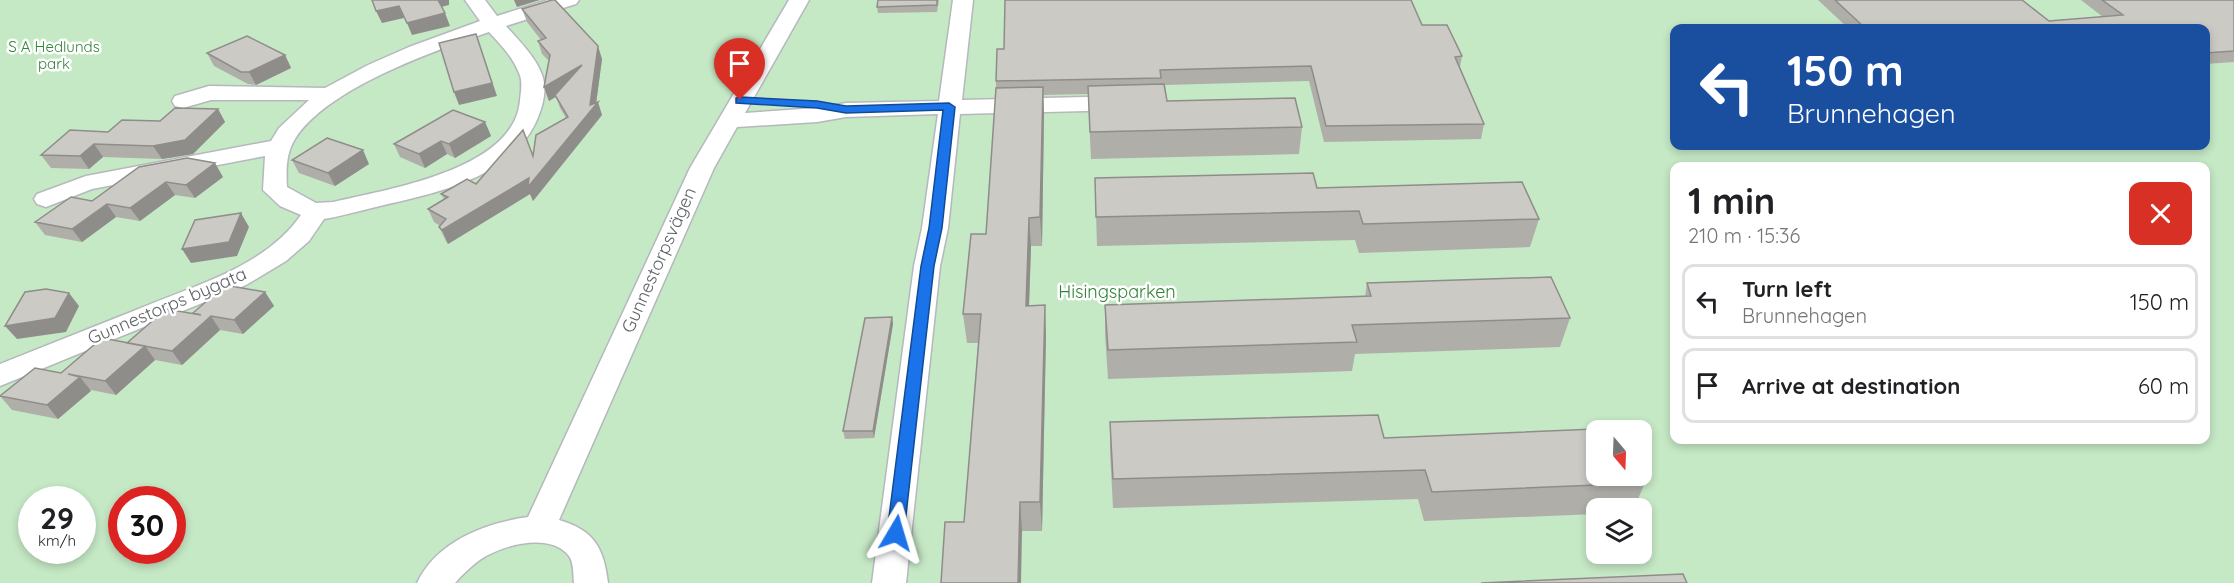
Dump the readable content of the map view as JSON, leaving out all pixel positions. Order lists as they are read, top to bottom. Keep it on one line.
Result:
{"streets":{"street":["Gunnestorpsvägen","Gunnestorps bygata"]},"parks":["S A Hedlunds park","Hisingsparken"],"north":"bottom","page":{"turn":["150 m","Brunnehagen"],"heading":["1 min","210 m · 15:36"],"list":[{"name":"Turn left","note":"Brunnehagen","value":"150 m"},{"name":"Arrive at destination","value":"60 m"}],"speed":"29 km/h","limit":"30"}}
